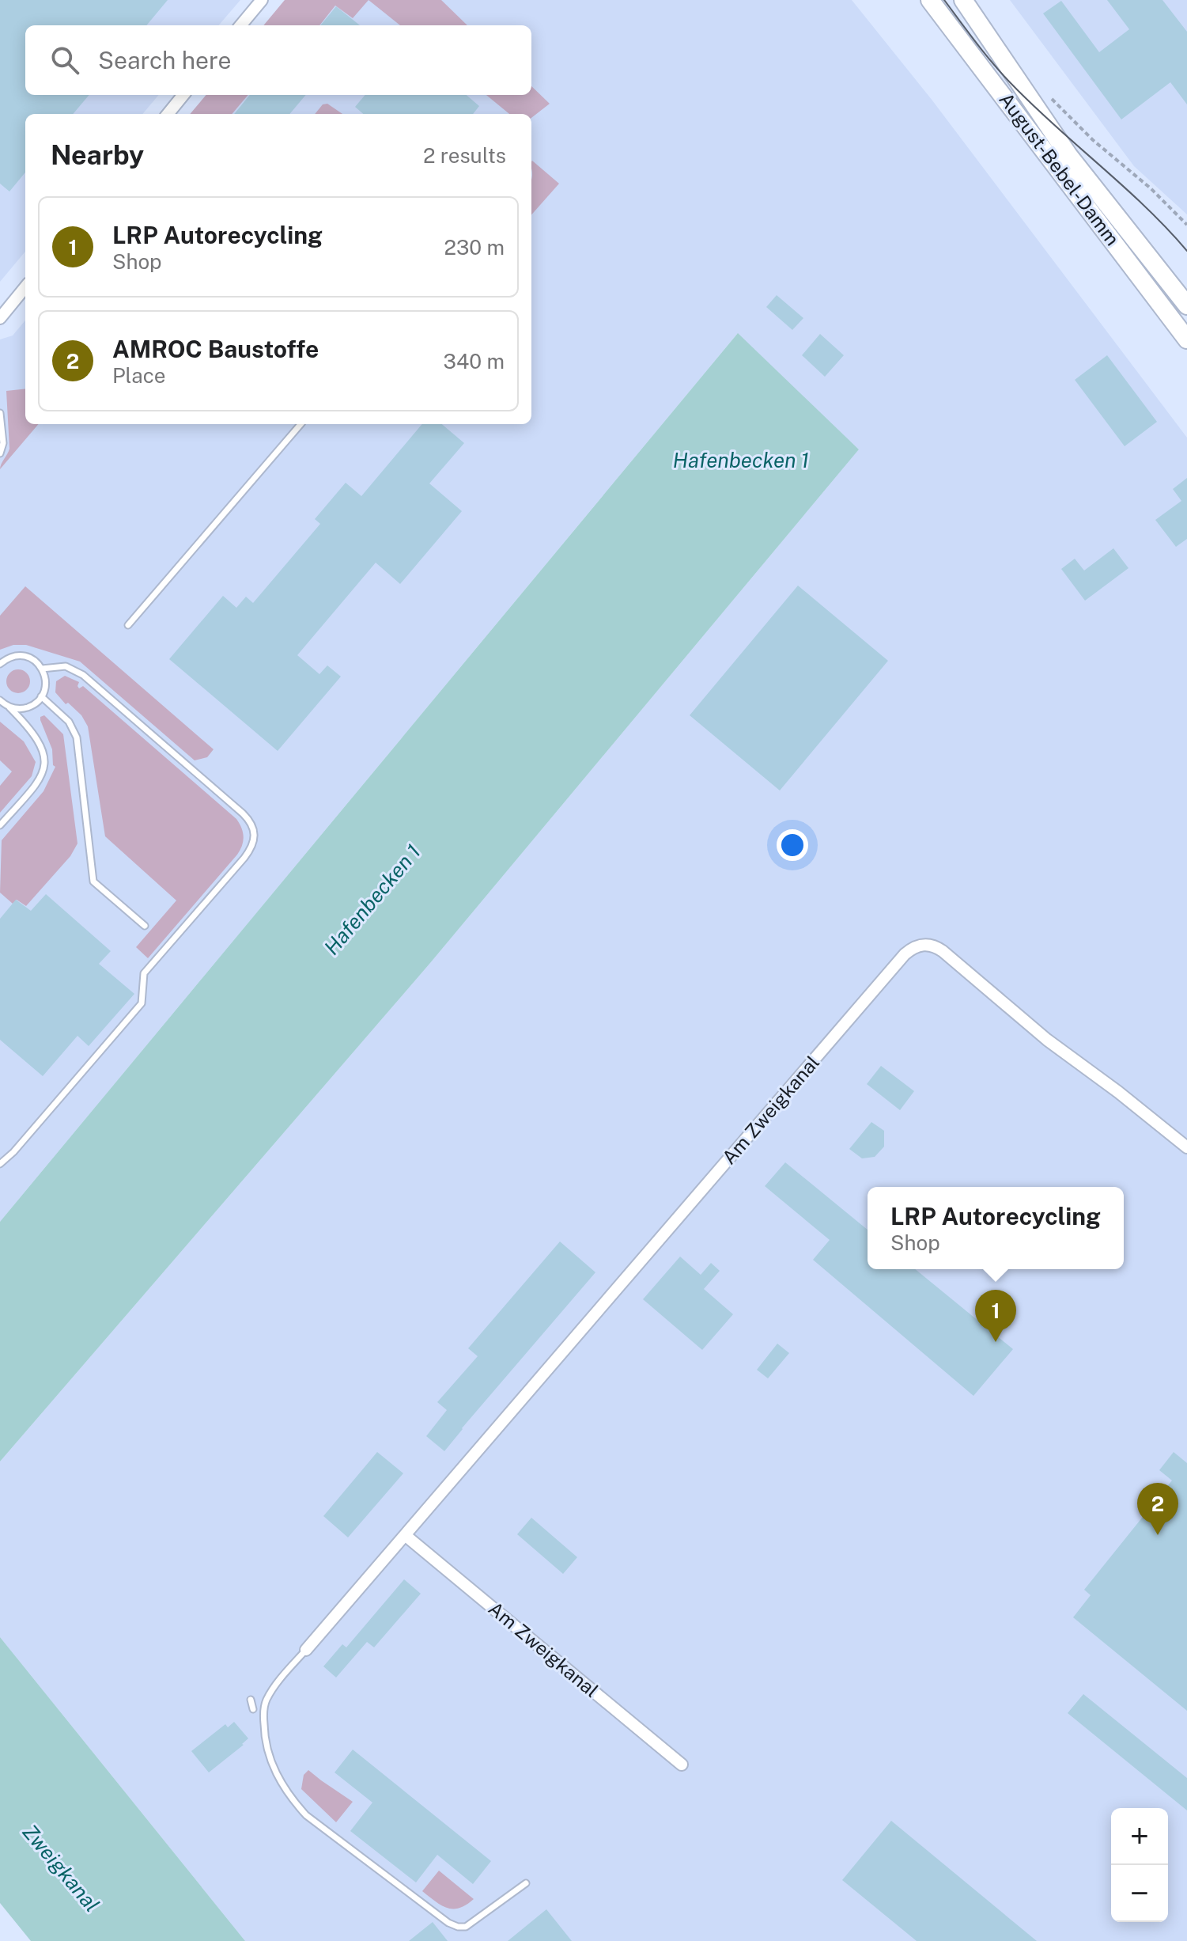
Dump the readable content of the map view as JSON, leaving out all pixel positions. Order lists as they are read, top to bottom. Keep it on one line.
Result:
{"streets":{"main road":["August-Bebel-Damm"],"street":["Am Zweigkanal"]},"water":["Hafenbecken 1","Zweigkanal"],"page":{"search":"Search here","heading":["Nearby","2 results"],"list":[{"mark":"1","name":"LRP Autorecycling","note":"Shop","value":"230 m"},{"mark":"2","name":"AMROC Baustoffe","note":"Place","value":"340 m"}],"popup":["LRP Autorecycling","Shop"],"pins":["1","2"],"map_buttons":["+","−"]}}
